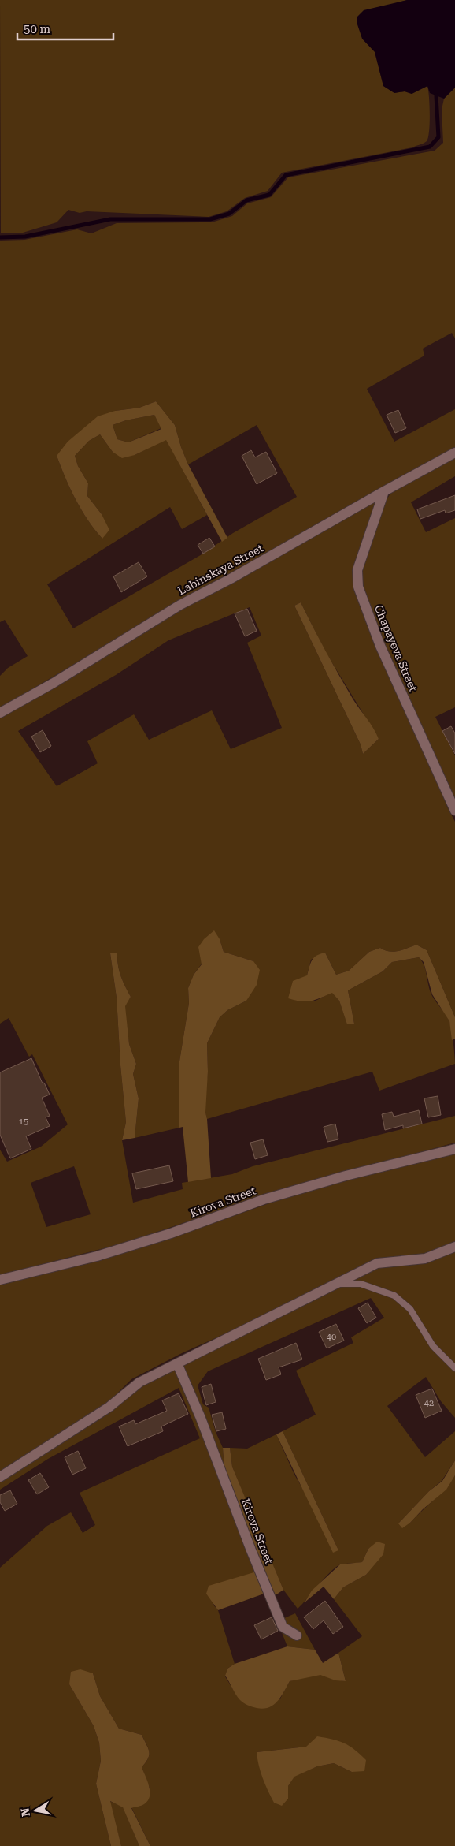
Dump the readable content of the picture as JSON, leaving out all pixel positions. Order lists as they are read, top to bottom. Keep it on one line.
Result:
{"streets":{"street":["Labinskaya Street","Chapayeva Street","Kirova Street"]},"crossings":[["Labinskaya Street","Chapayeva Street"]],"house_numbers":["15","40","42"],"scale_bar":"50 m","north":"left"}
